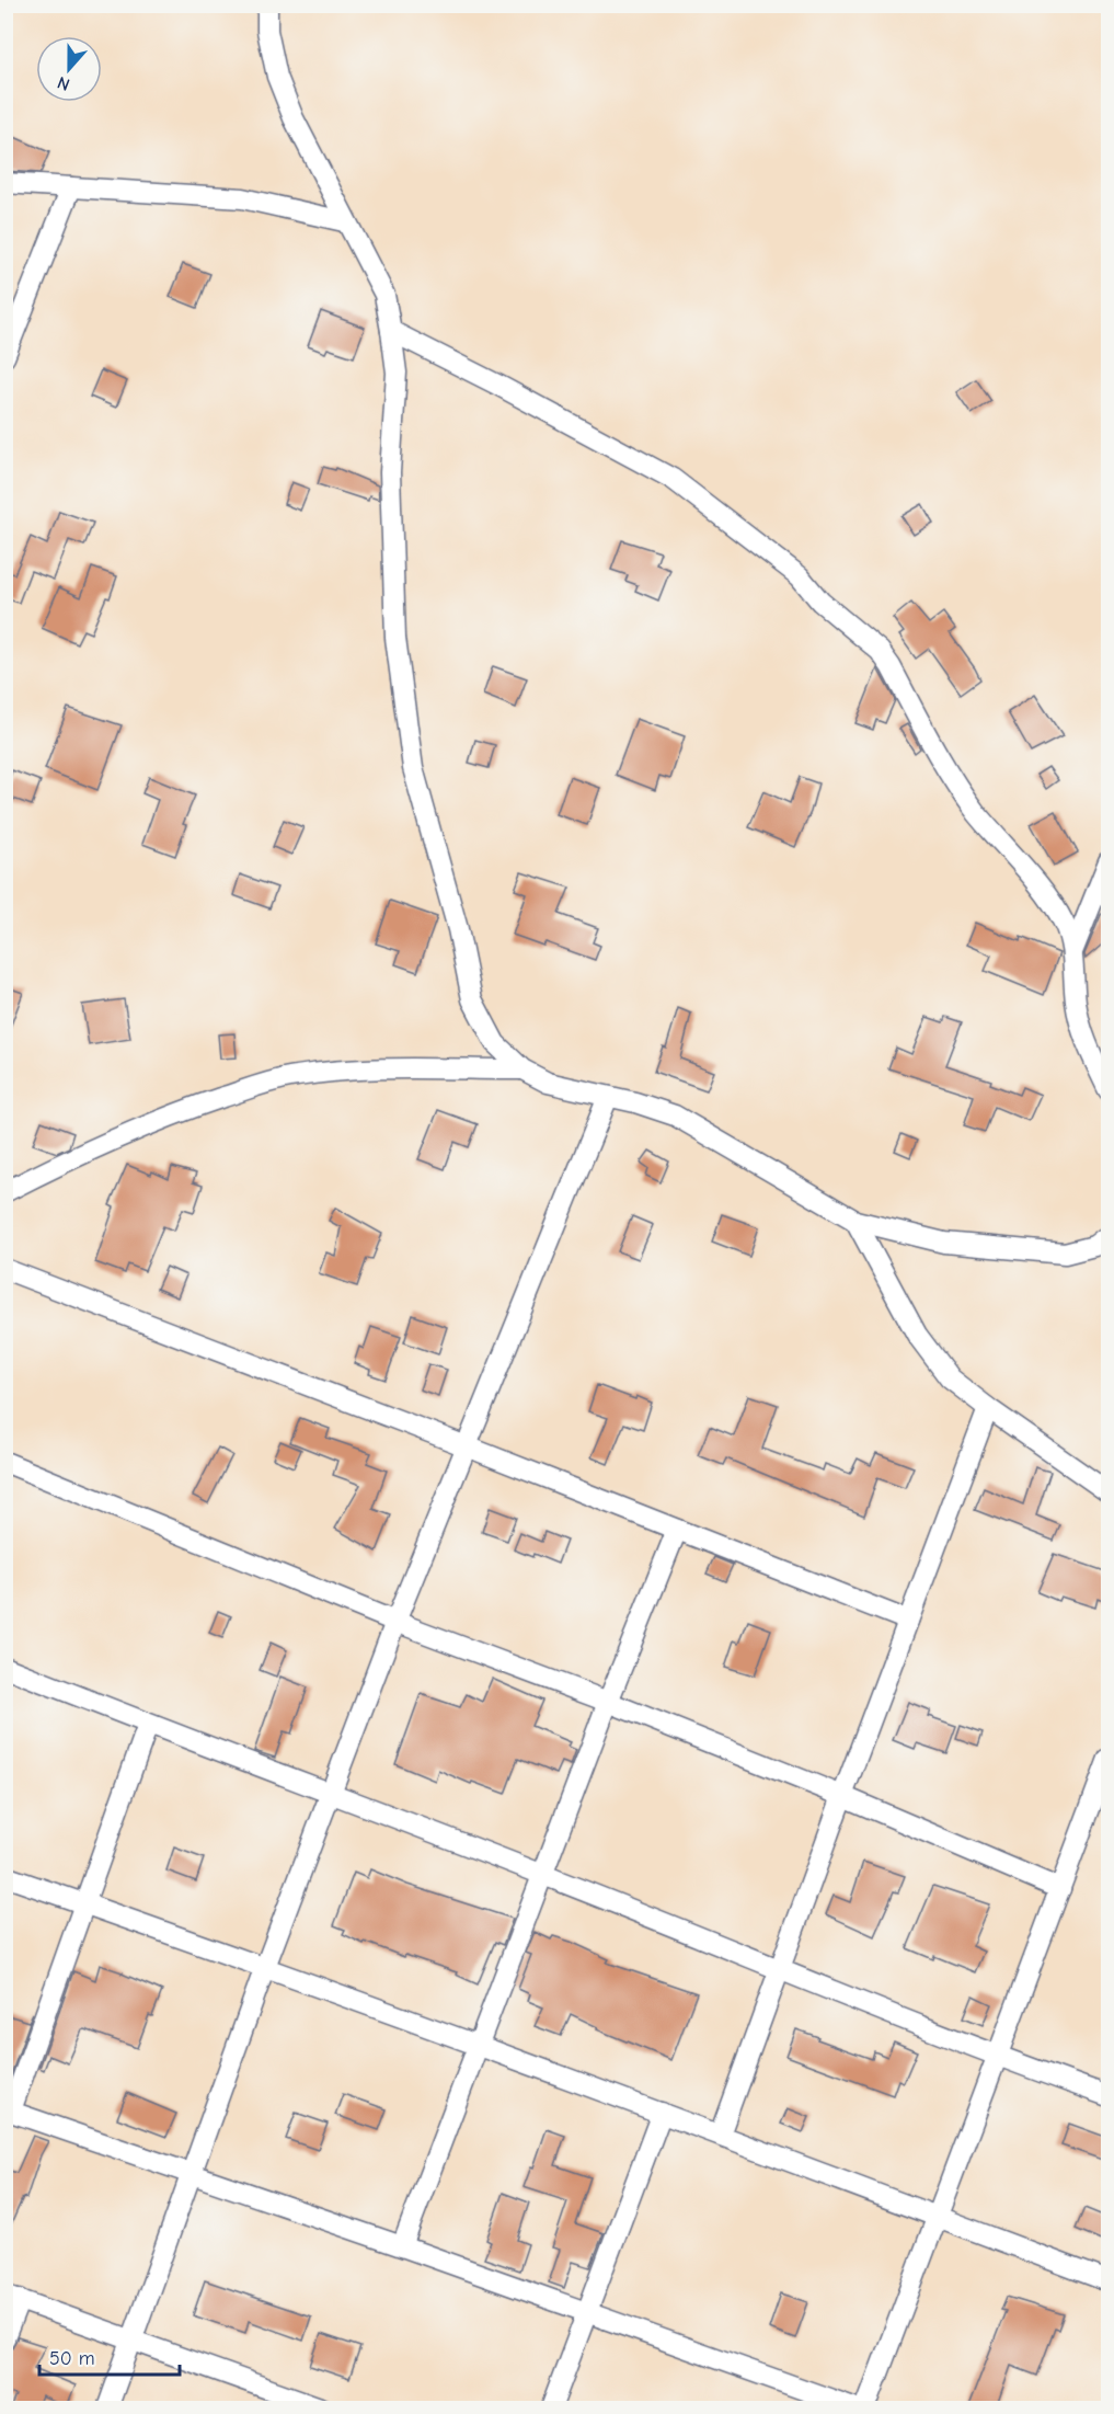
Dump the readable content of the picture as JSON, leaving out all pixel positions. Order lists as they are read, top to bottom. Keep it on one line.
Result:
{"scale_bar":"50 m","north":"bottom"}
